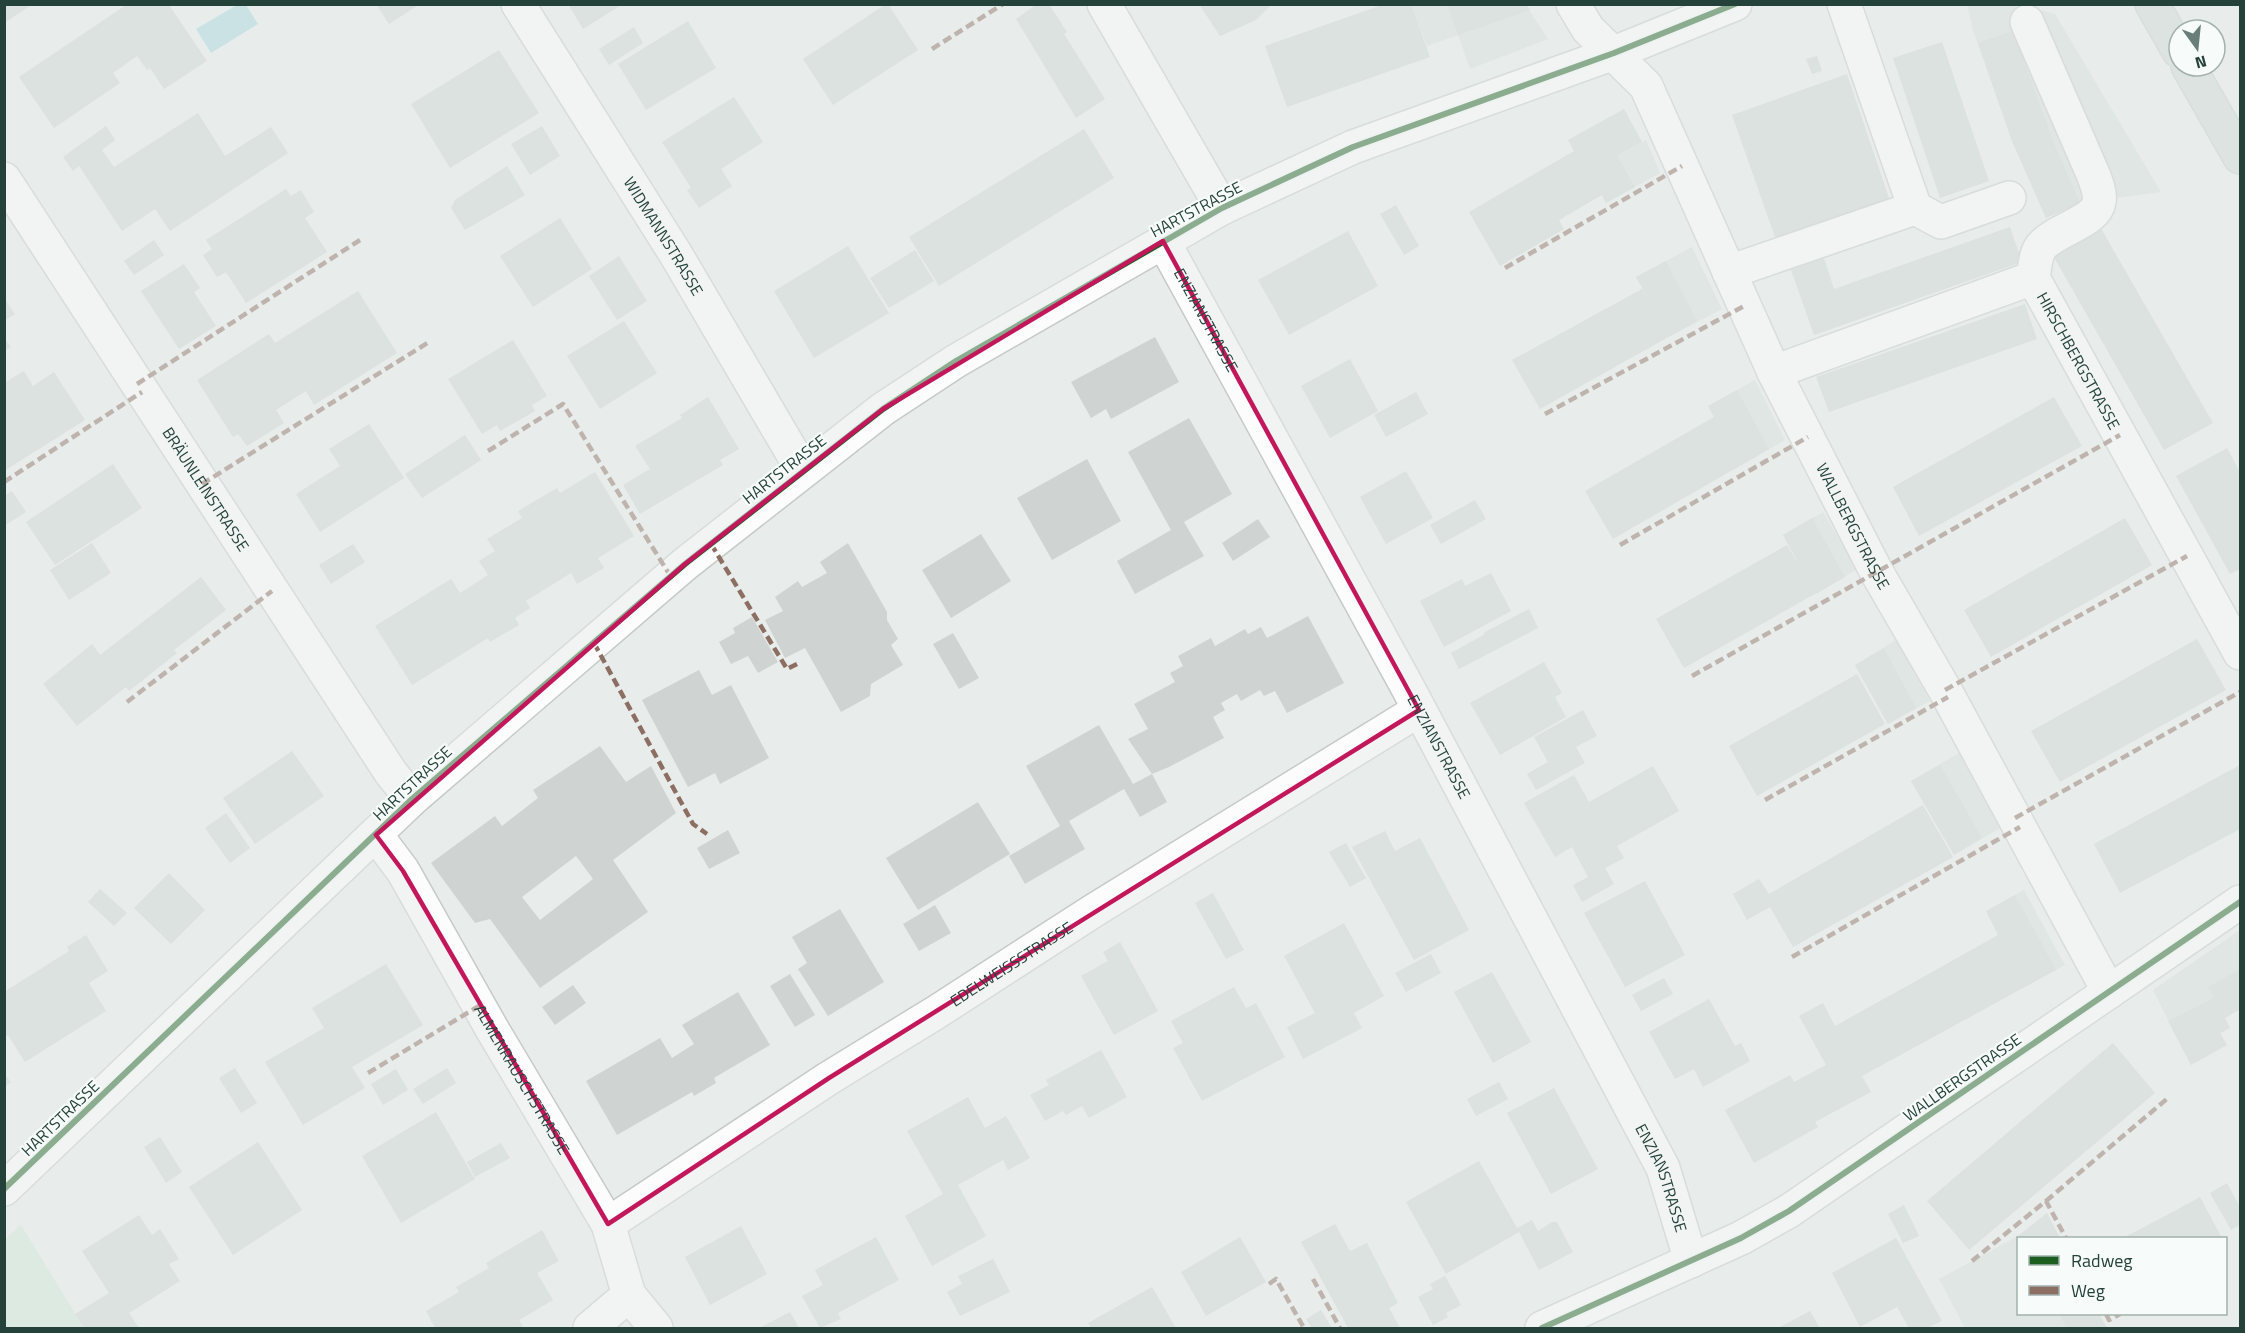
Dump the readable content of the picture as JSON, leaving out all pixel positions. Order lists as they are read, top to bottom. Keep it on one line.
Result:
{"streets":{"street":["HARTSTRASSE","WIDMANNSTRASSE","ENZIANSTRASSE","HIRSCHBERGSTRASSE","BRÄUNLEINSTRASSE","WALLBERGSTRASSE","EDELWEISSSTRASSE","ALMENRAUSCHSTRASSE"]},"crossings":[["HARTSTRASSE","WIDMANNSTRASSE"],["HARTSTRASSE","ENZIANSTRASSE"],["HARTSTRASSE","BRÄUNLEINSTRASSE"],["HARTSTRASSE","WALLBERGSTRASSE"],["HARTSTRASSE","ALMENRAUSCHSTRASSE"],["ENZIANSTRASSE","WALLBERGSTRASSE"],["ENZIANSTRASSE","EDELWEISSSTRASSE"],["HIRSCHBERGSTRASSE","WALLBERGSTRASSE"],["EDELWEISSSTRASSE","ALMENRAUSCHSTRASSE"]],"legend":["Radweg","Weg"],"north":"bottom"}
